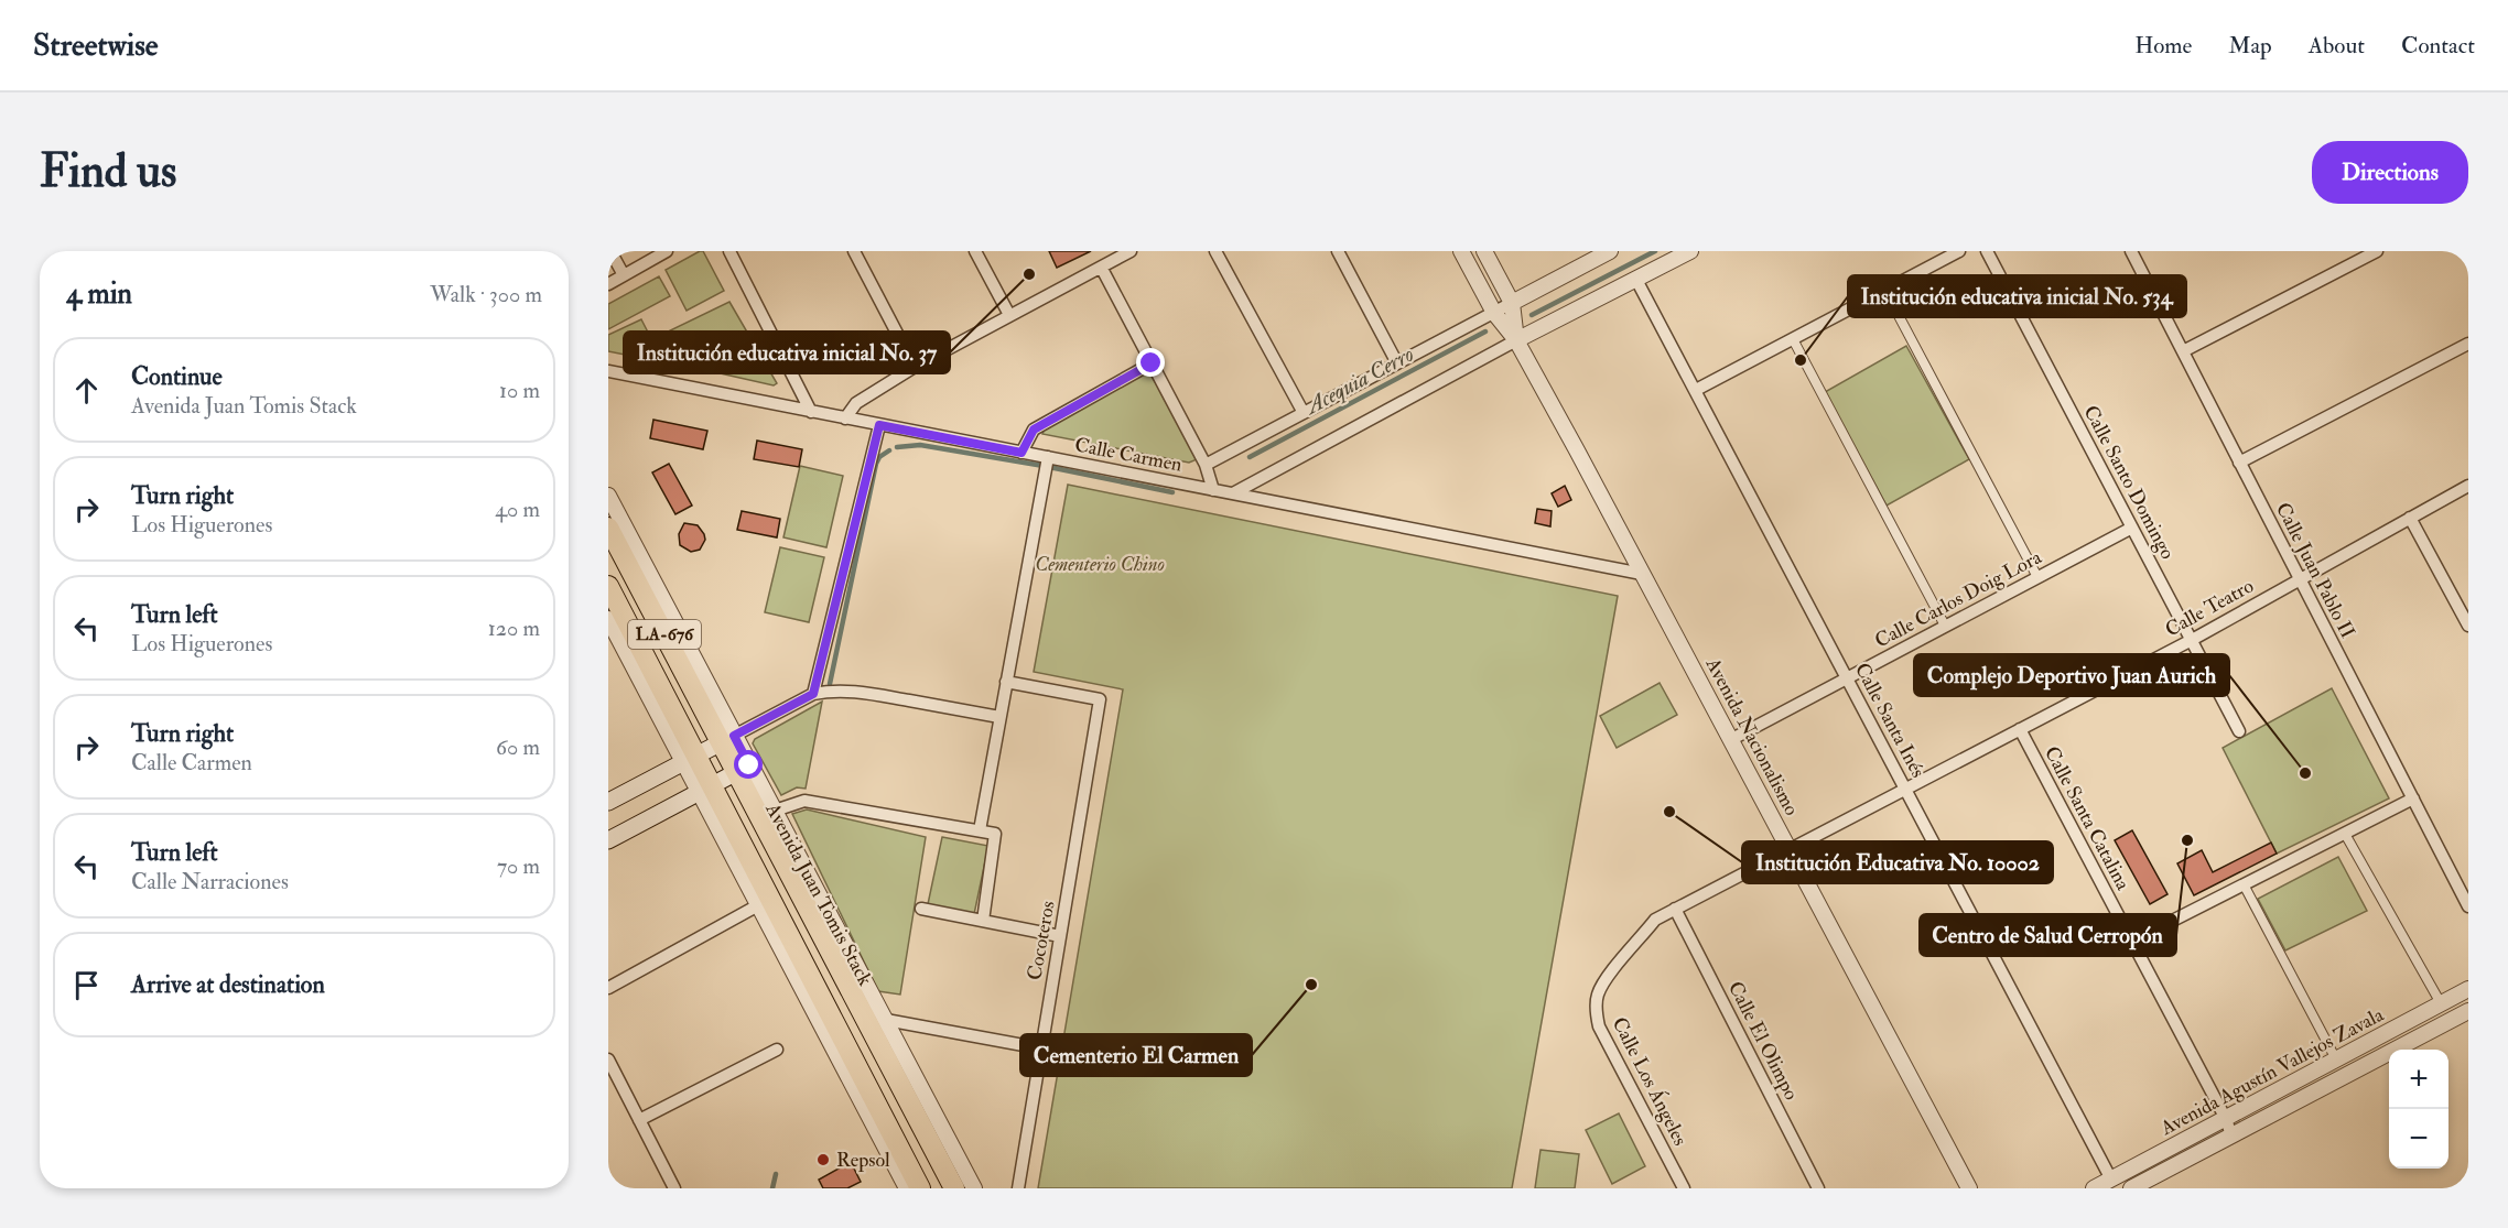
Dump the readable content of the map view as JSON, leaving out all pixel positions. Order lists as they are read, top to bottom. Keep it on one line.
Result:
{"streets":{"main road":["LA-676","Avenida Juan Tomis Stack"],"street":["Calle Carmen","Calle Santo Domingo","Calle Juan Pablo II","Calle Carlos Doig Lora","Calle Teatro","Calle Santa Inés","Avenida Nacionalismo","Calle Santa Catalina","Cocoteros","Calle El Olimpo","Avenida Agustín Vallejos Zavala","Calle Los Ángeles"]},"crossings":[["Calle Carmen","Avenida Nacionalismo"],["Calle Santo Domingo","Calle Carlos Doig Lora"],["Calle Santo Domingo","Calle Teatro"],["Calle Juan Pablo II","Calle Teatro"],["Calle Carlos Doig Lora","Calle Santa Inés"],["Calle Carlos Doig Lora","Avenida Nacionalismo"],["Calle Teatro","Calle Santa Inés"],["Calle Teatro","Avenida Nacionalismo"],["Calle Teatro","Calle Santa Catalina"],["Calle Teatro","Calle Los Ángeles"],["Calle Santa Inés","Avenida Agustín Vallejos Zavala"],["Avenida Nacionalismo","Calle Los Ángeles"],["Calle Santa Catalina","Avenida Agustín Vallejos Zavala"],["Calle El Olimpo","Calle Los Ángeles"]],"water":["Acequia Cerro"],"parks":["Cementerio Chino"],"places":["Institución educativa inicial No. 37","Institución educativa inicial No. 534","Complejo Deportivo Juan Aurich","Institución Educativa No. 10002","Centro de Salud Cerropón","Cementerio El Carmen","Repsol"],"page":{"header":"Streetwise","nav":["Home","Map","About","Contact"],"buttons":"Directions","title":"Find us","heading":["4 min","Walk · 300 m"],"list":[["Continue","Avenida Juan Tomis Stack","10 m"],["Turn right","Los Higuerones","40 m"],["Turn left","Los Higuerones","120 m"],["Turn right","Calle Carmen","60 m"],["Turn left","Calle Narraciones","70 m"],"Arrive at destination"],"map_buttons":["+","−"]}}
